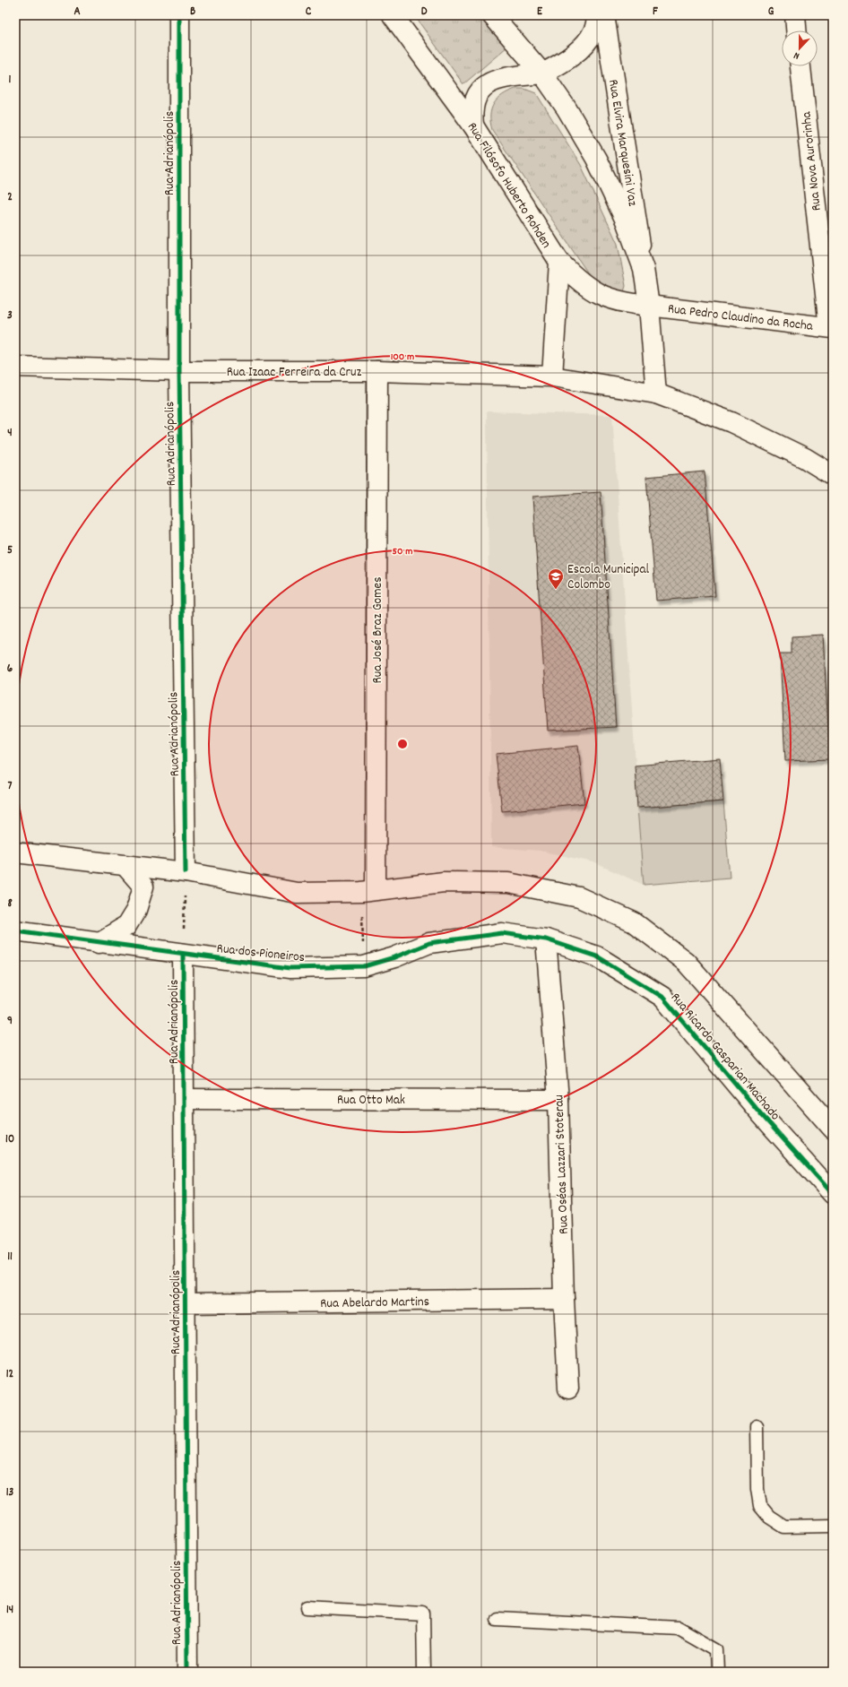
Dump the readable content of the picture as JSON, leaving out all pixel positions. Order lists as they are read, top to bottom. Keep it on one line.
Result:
{"streets":{"street":["Rua Elvira Marquesini Vaz","Rua Adrianópolis","Rua Nova Aurorinha","Rua Filósofo Huberto Rohden","Rua Pedro Claudino da Rocha","Rua Izaac Ferreira da Cruz","Rua José Braz Gomes","Rua dos Pioneiros","Rua Ricardo Gasparian Machado","Rua Otto Mak","Rua Oséas Lazzari Stoterau","Rua Abelardo Martins"]},"crossings":[["Rua Adrianópolis","Rua Izaac Ferreira da Cruz"],["Rua Adrianópolis","Rua dos Pioneiros"],["Rua Adrianópolis","Rua Otto Mak"],["Rua Adrianópolis","Rua Abelardo Martins"],["Rua Nova Aurorinha","Rua Pedro Claudino da Rocha"],["Rua Filósofo Huberto Rohden","Rua Pedro Claudino da Rocha"],["Rua Filósofo Huberto Rohden","Rua Izaac Ferreira da Cruz"],["Rua Izaac Ferreira da Cruz","Rua José Braz Gomes"],["Rua dos Pioneiros","Rua Ricardo Gasparian Machado"],["Rua Ricardo Gasparian Machado","Rua Oséas Lazzari Stoterau"],["Rua Otto Mak","Rua Oséas Lazzari Stoterau"],["Rua Oséas Lazzari Stoterau","Rua Abelardo Martins"]],"places":{"school or university":["Escola Municipal Colombo"]},"north":"bottom","grid":{"columns":["A","B","C","D","E","F","G"],"rows":["1","2","3","4","5","6","7","8","9","10","11","12","13","14"]},"rings":["100 m","50 m"]}
